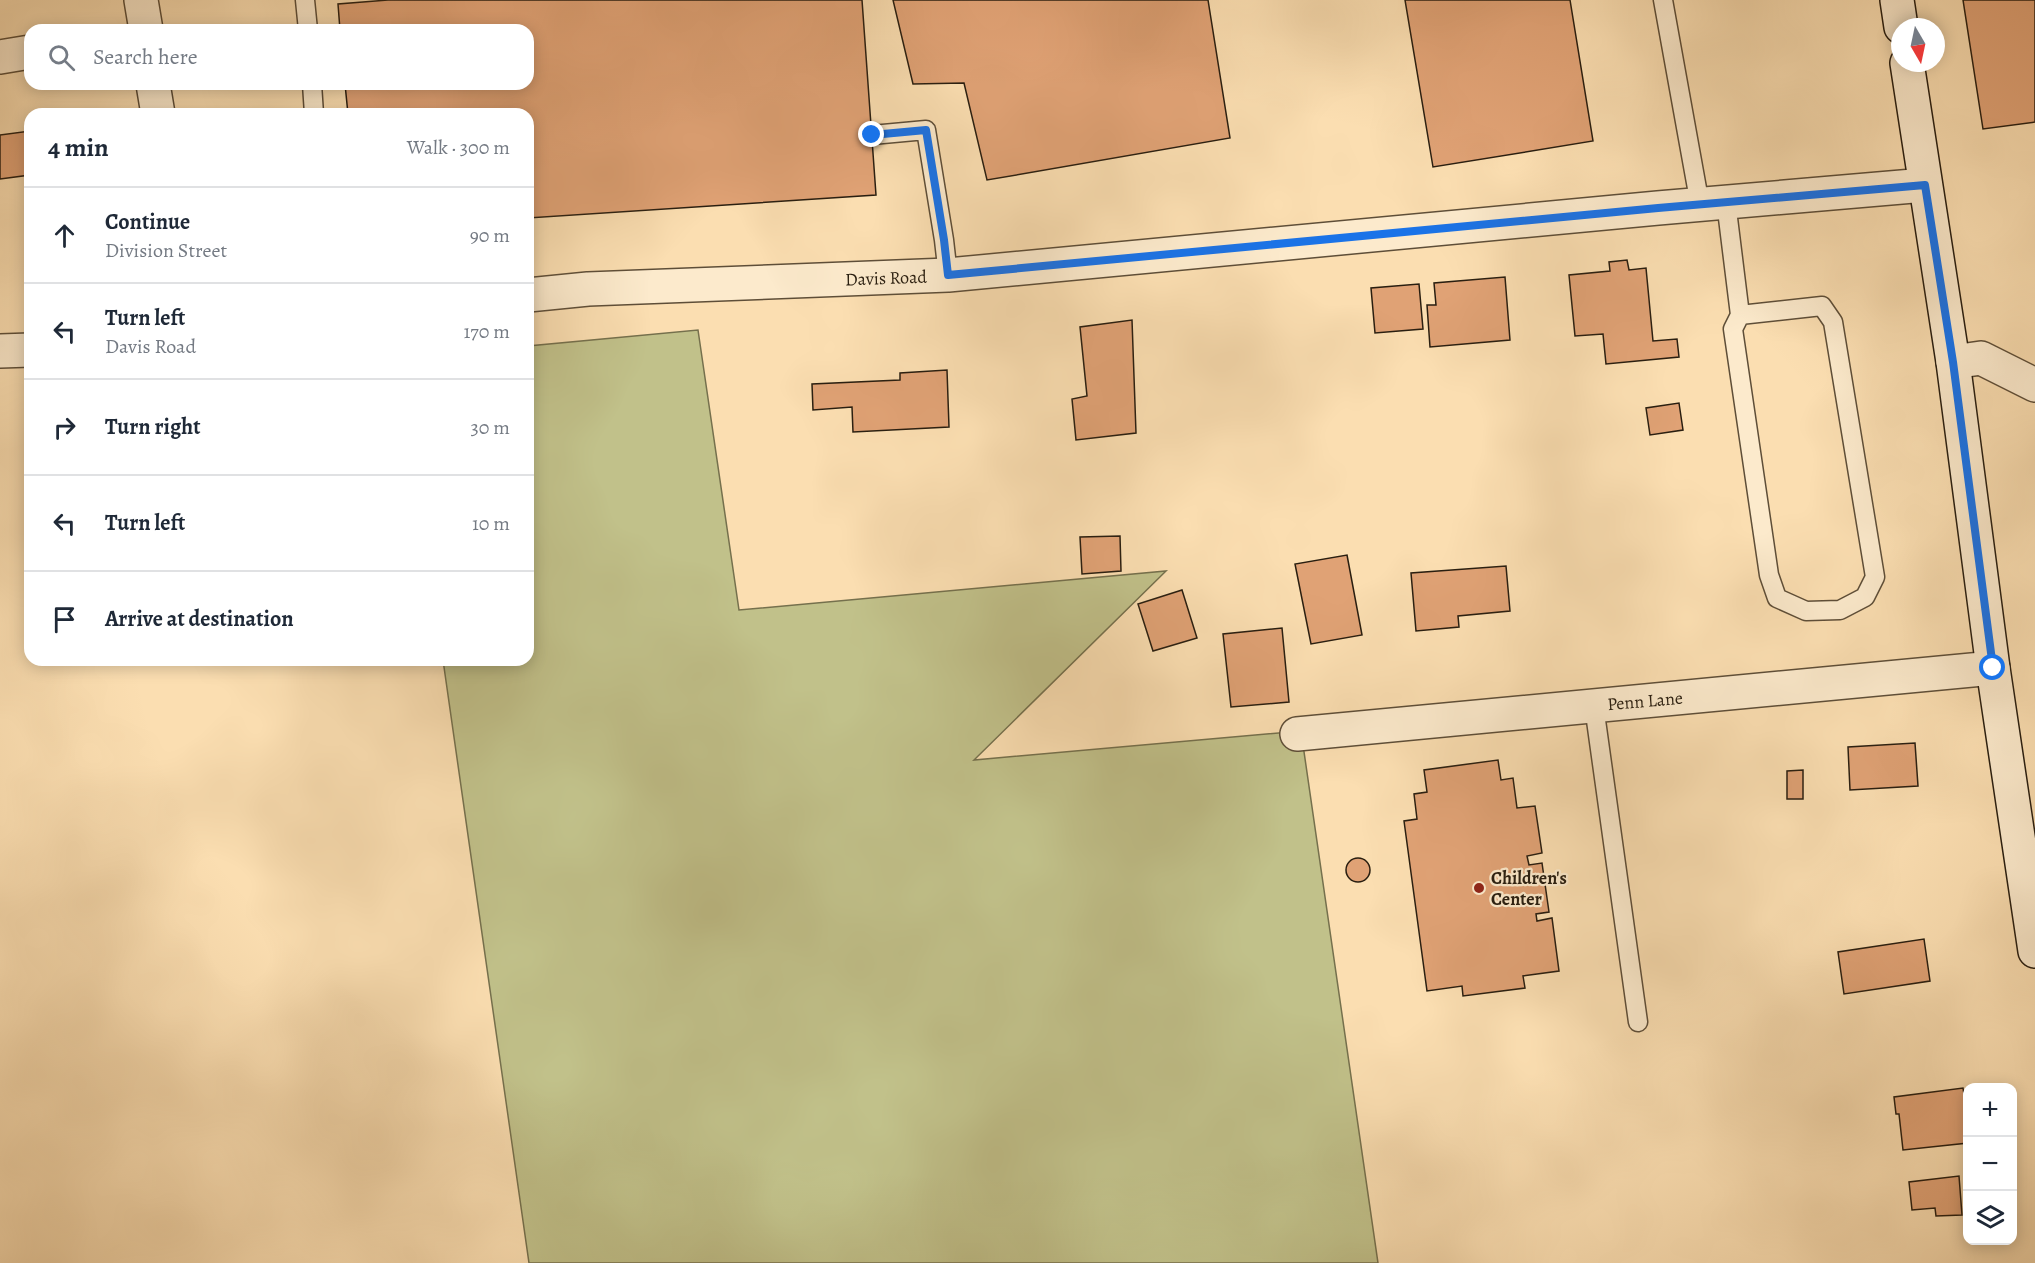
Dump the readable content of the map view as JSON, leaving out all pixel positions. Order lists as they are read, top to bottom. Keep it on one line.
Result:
{"streets":{"street":["Davis Road","Penn Lane"]},"places":["Children's Center"],"north":"bottom","page":{"search":"Search here","heading":["4 min","Walk · 300 m"],"list":[["Continue","Division Street","90 m"],["Turn left","Davis Road","170 m"],["Turn right","30 m"],["Turn left","10 m"],"Arrive at destination"],"map_buttons":["+","−"]}}
